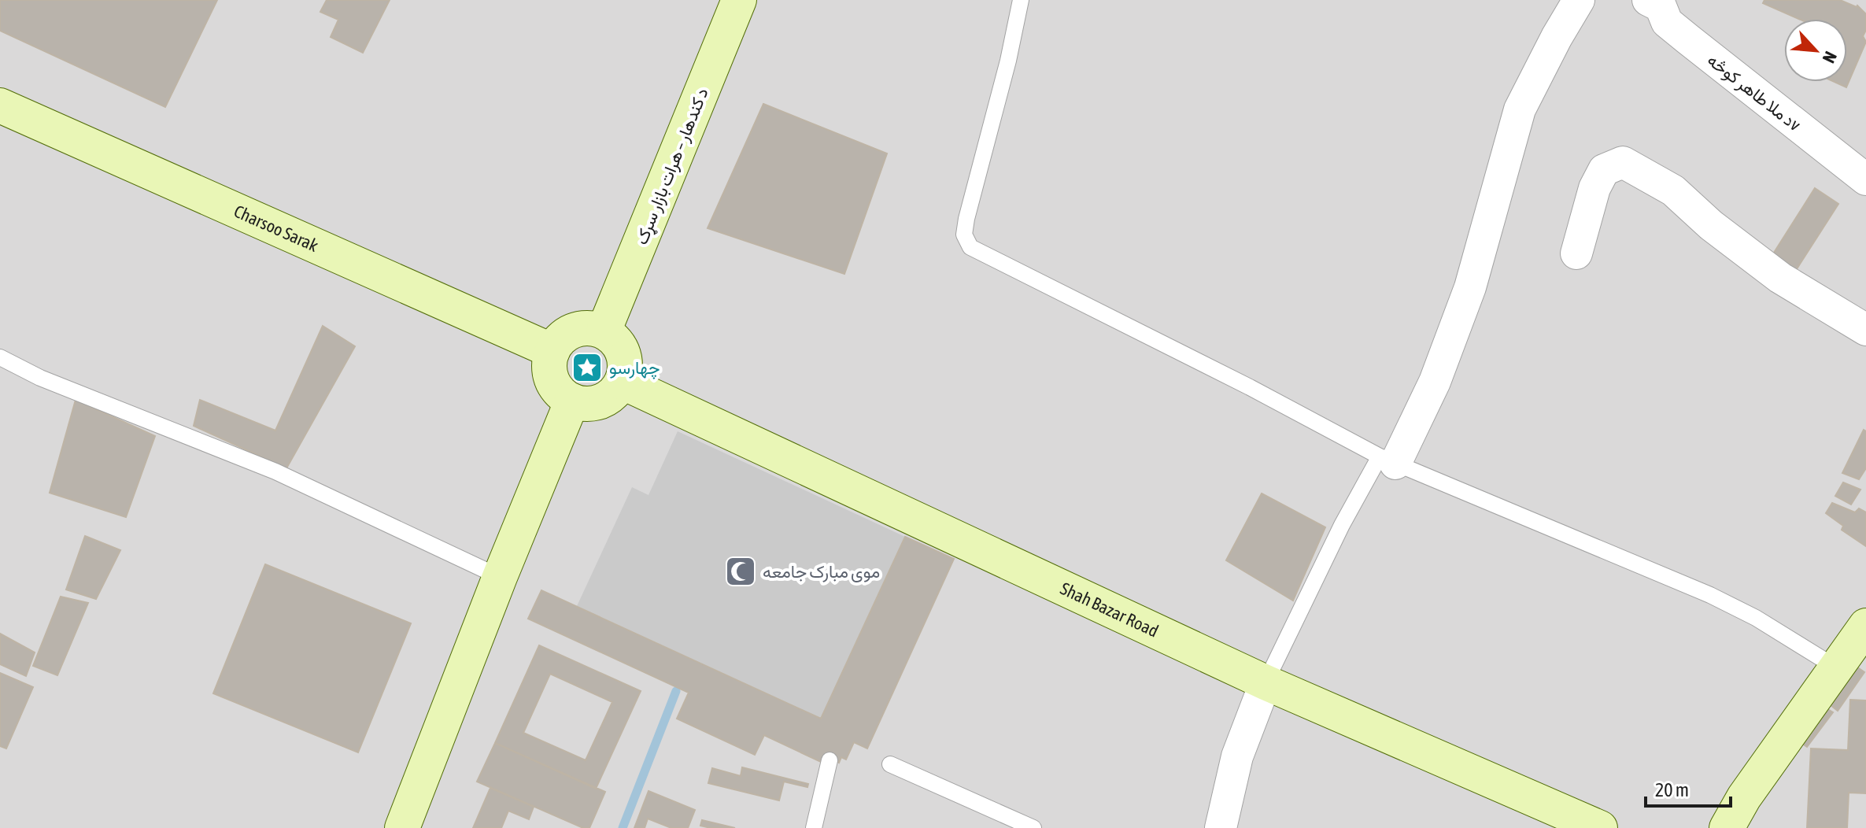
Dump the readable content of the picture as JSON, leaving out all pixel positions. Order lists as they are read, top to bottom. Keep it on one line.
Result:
{"streets":{"main road":["د کندهار – هرات بازار سړک","Charsoo Sarak","Shah Bazar Road"],"street":["د ملا طاهر کوڅهv"]},"crossings":[["د کندهار – هرات بازار سړک","Charsoo Sarak"],["د کندهار – هرات بازار سړک","Shah Bazar Road"],["Charsoo Sarak","Shah Bazar Road"]],"places":{"place":["چهارسو"],"mosque":["موی مبارک جامعه"]},"scale_bar":"20 m","north":"bottom right"}
